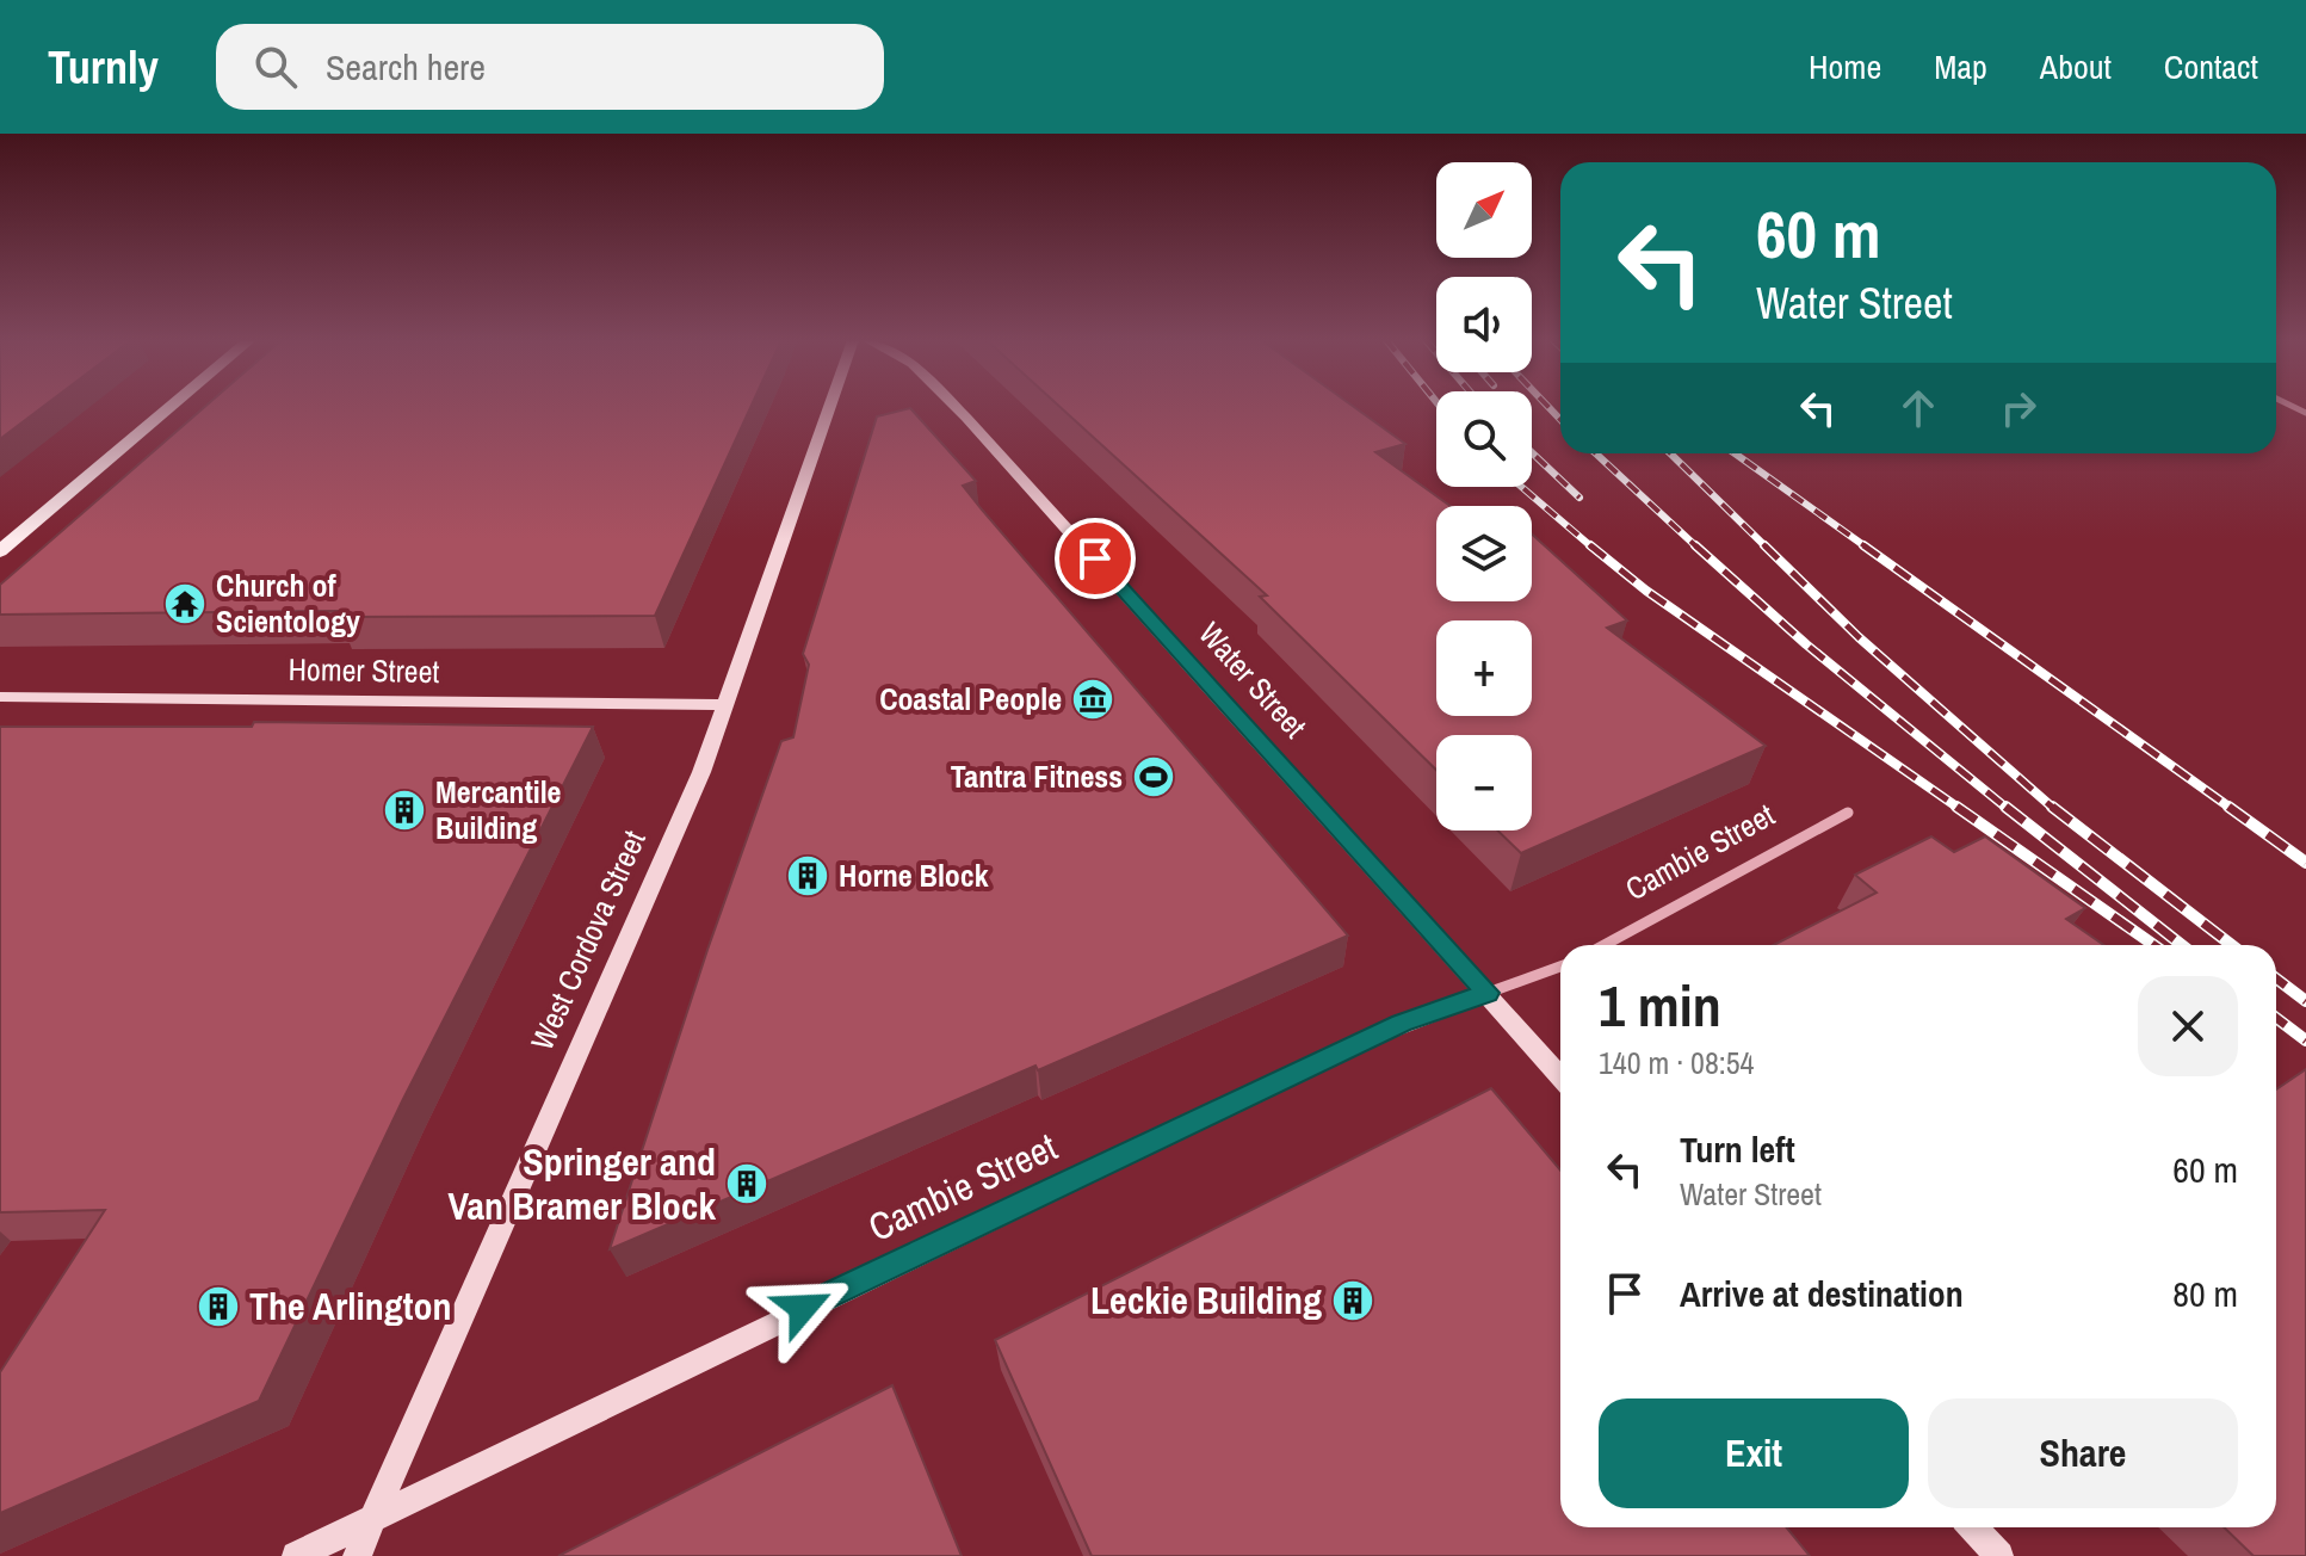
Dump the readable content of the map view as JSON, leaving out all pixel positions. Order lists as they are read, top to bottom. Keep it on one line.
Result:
{"streets":{"main road":["Homer Street","Water Street","Cambie Street","West Cordova Street"]},"crossings":[["Homer Street","West Cordova Street"],["Water Street","Cambie Street"],["Cambie Street","West Cordova Street"]],"places":{"temple":["Church of Scientology"],"museum":["Coastal People"],"sports":["Tantra Fitness"],"building":["Mercantile Building","Horne Block","Springer and Van Bramer Block","Leckie Building","The Arlington"]},"north":"top right","page":{"header":"Turnly","search":"Search here","nav":["Home","Map","About","Contact"],"map_buttons":["+","−"],"turn":["60 m","Water Street"],"heading":["1 min","140 m · 08:54"],"list":[{"name":"Turn left","note":"Water Street","value":"60 m"},{"name":"Arrive at destination","value":"80 m"}],"buttons":["Exit","Share"]}}
